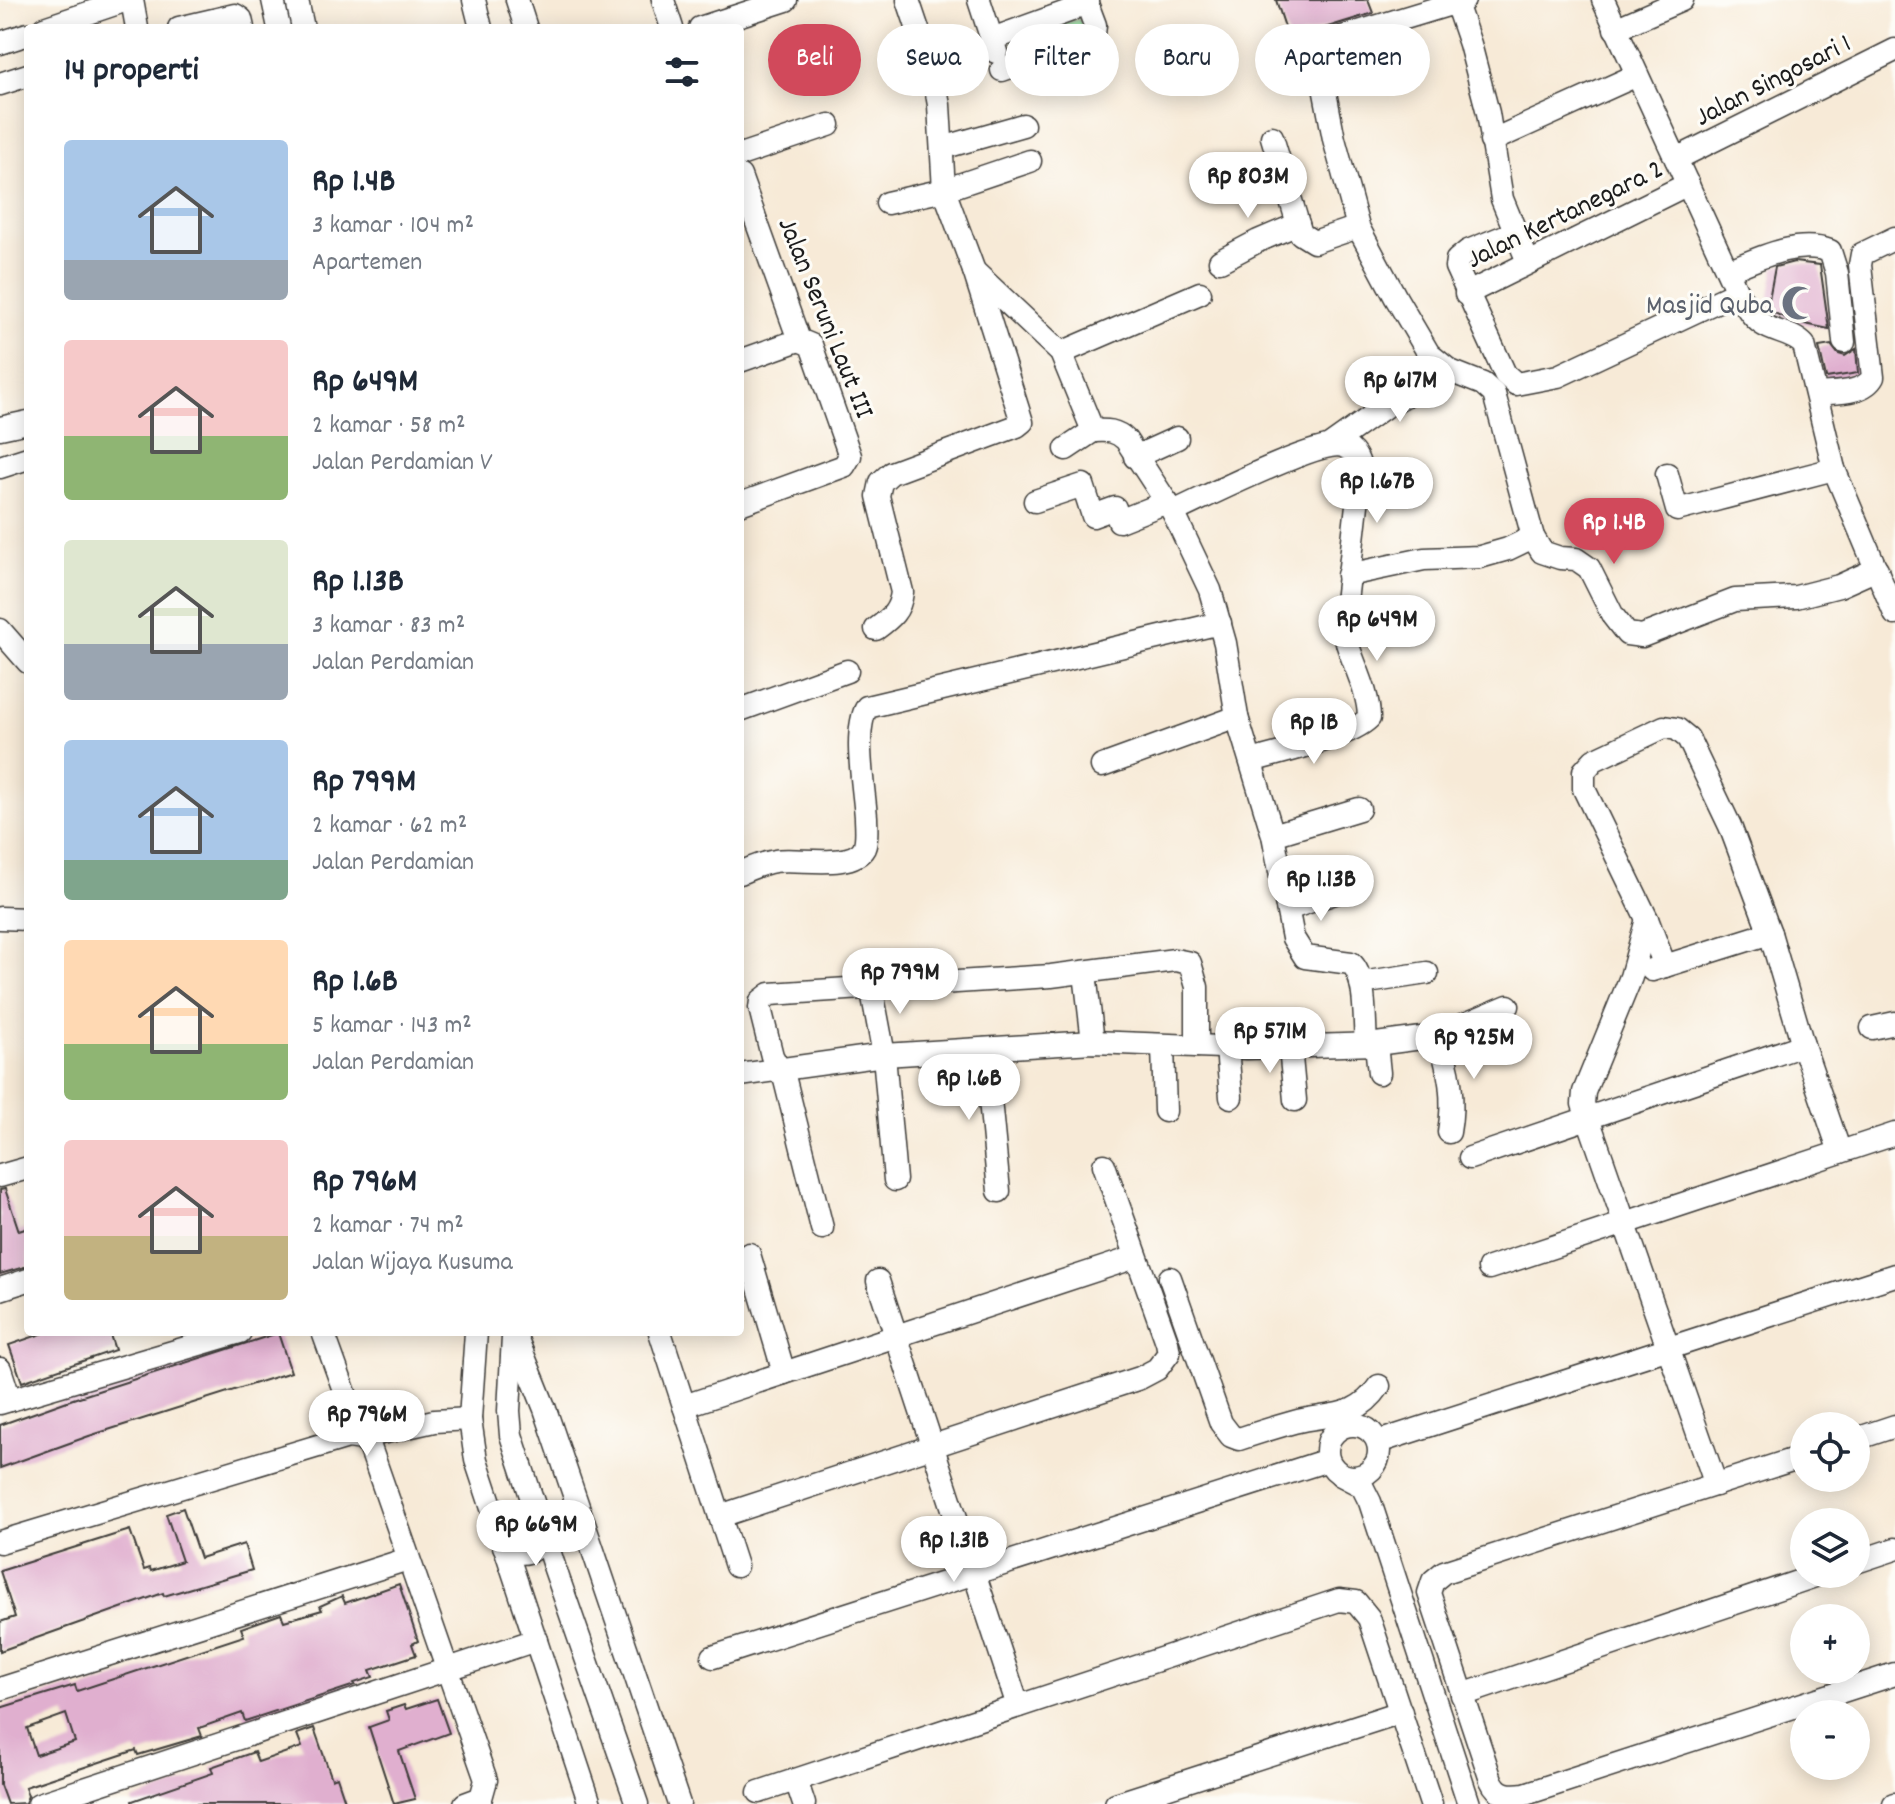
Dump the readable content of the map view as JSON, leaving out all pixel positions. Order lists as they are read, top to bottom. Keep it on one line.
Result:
{"streets":{"street":["Jalan Singosari 1","Jalan Kertanegara 2","Jalan Seruni Laut III"]},"places":{"mosque":["Masjid Quba"]},"page":{"chip":["Beli","Sewa","Filter","Baru","Apartemen"],"heading":"14 properti","list":[{"name":"Rp 1.4B","note":"3 kamar · 104 m² · Apartemen"},{"name":"Rp 649M","note":"2 kamar · 58 m² · Jalan Perdamian V"},{"name":"Rp 1.13B","note":"3 kamar · 83 m² · Jalan Perdamian"},{"name":"Rp 799M","note":"2 kamar · 62 m² · Jalan Perdamian"},{"name":"Rp 1.6B","note":"5 kamar · 143 m² · Jalan Perdamian"},{"name":"Rp 796M","note":"2 kamar · 74 m² · Jalan Wijaya Kusuma"}],"price":["Rp 803M","Rp 617M","Rp 1.67B","Rp 1.4B","Rp 649M","Rp 1B","Rp 1.13B","Rp 799M","Rp 571M","Rp 925M","Rp 1.6B","Rp 796M","Rp 669M","Rp 1.31B"],"map_buttons":["+","−"]}}
